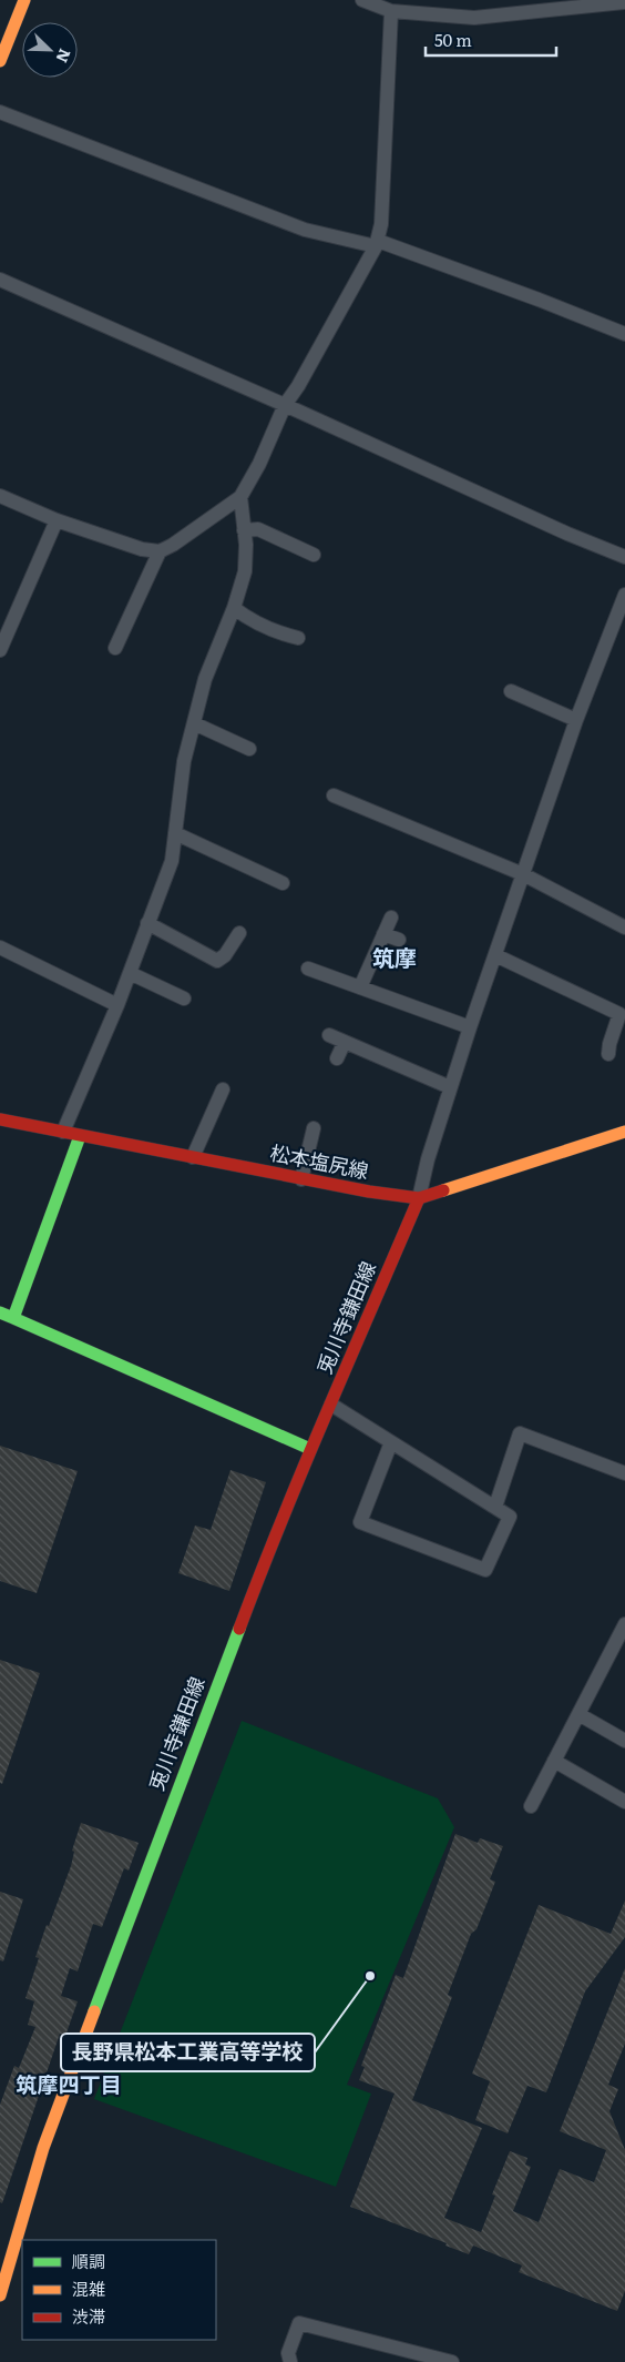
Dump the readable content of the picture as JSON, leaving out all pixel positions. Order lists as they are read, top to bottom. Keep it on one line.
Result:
{"streets":{"main road":["松本塩尻線","兎川寺鎌田線"]},"crossings":[["松本塩尻線","兎川寺鎌田線"]],"districts":["筑摩","筑摩四丁目"],"places":["長野県松本工業高等学校"],"legend":["順調","混雑","渋滞"],"scale_bar":"50 m","north":"bottom right"}
